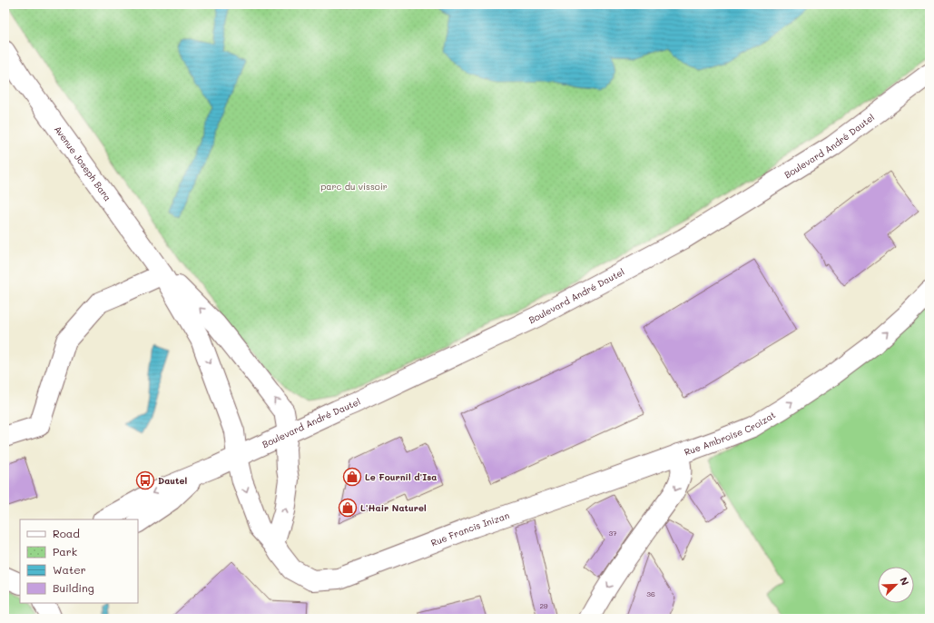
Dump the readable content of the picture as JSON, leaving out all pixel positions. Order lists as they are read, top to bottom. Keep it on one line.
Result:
{"streets":{"street":["Boulevard André Dautel","Avenue Joseph Bara","Rue Ambroise Croizat","Rue Francis Inizan"]},"crossings":[["Boulevard André Dautel","Avenue Joseph Bara"],["Boulevard André Dautel","Rue Francis Inizan"],["Avenue Joseph Bara","Rue Francis Inizan"],["Rue Ambroise Croizat","Rue Francis Inizan"]],"parks":["parc du vissoir"],"places":{"shop":["Le Fournil d'Isa","L'Hair Naturel"],"bus stop":["Dautel"]},"house_numbers":["37","36","29"],"legend":["Road","Park","Water","Building"],"north":"top right"}
